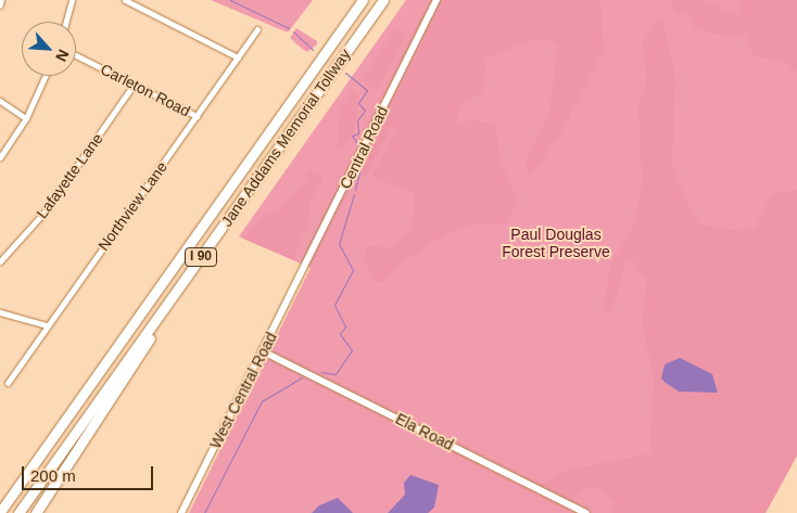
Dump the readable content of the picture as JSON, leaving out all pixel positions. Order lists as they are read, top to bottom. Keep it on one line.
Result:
{"streets":{"highway":["Jane Addams Memorial Tollway","I 90"],"street":["Carleton Road","Central Road","Lafayette Lane","Northview Lane","West Central Road","Ela Road"]},"crossings":[["Carleton Road","Lafayette Lane"],["Carleton Road","Northview Lane"],["Central Road","West Central Road"],["West Central Road","Ela Road"]],"parks":["Paul Douglas Forest Preserve"],"scale_bar":"200 m","north":"bottom right"}
